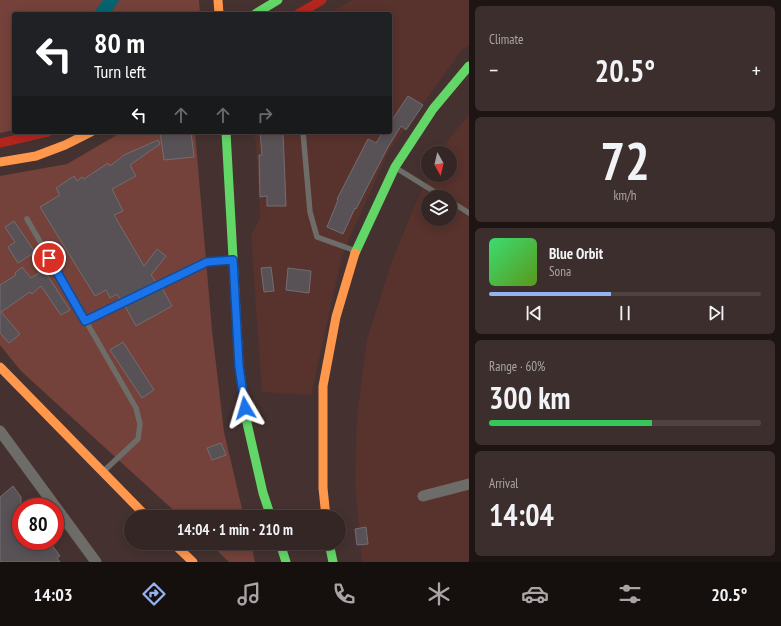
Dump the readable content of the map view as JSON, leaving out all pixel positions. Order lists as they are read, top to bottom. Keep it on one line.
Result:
{"north":"bottom","page":{"tile":["Climate",["72","km/h"],["Range · 60%","300 km"],["Arrival","14:04"]],"turn":["80 m","Turn left"],"heat":["−","20.5°","+"],"song":["Blue Orbit","Sona"],"limit":"80","trip":"14:04 · 1 min · 210 m","tabs":["14:03","20.5°"]}}
